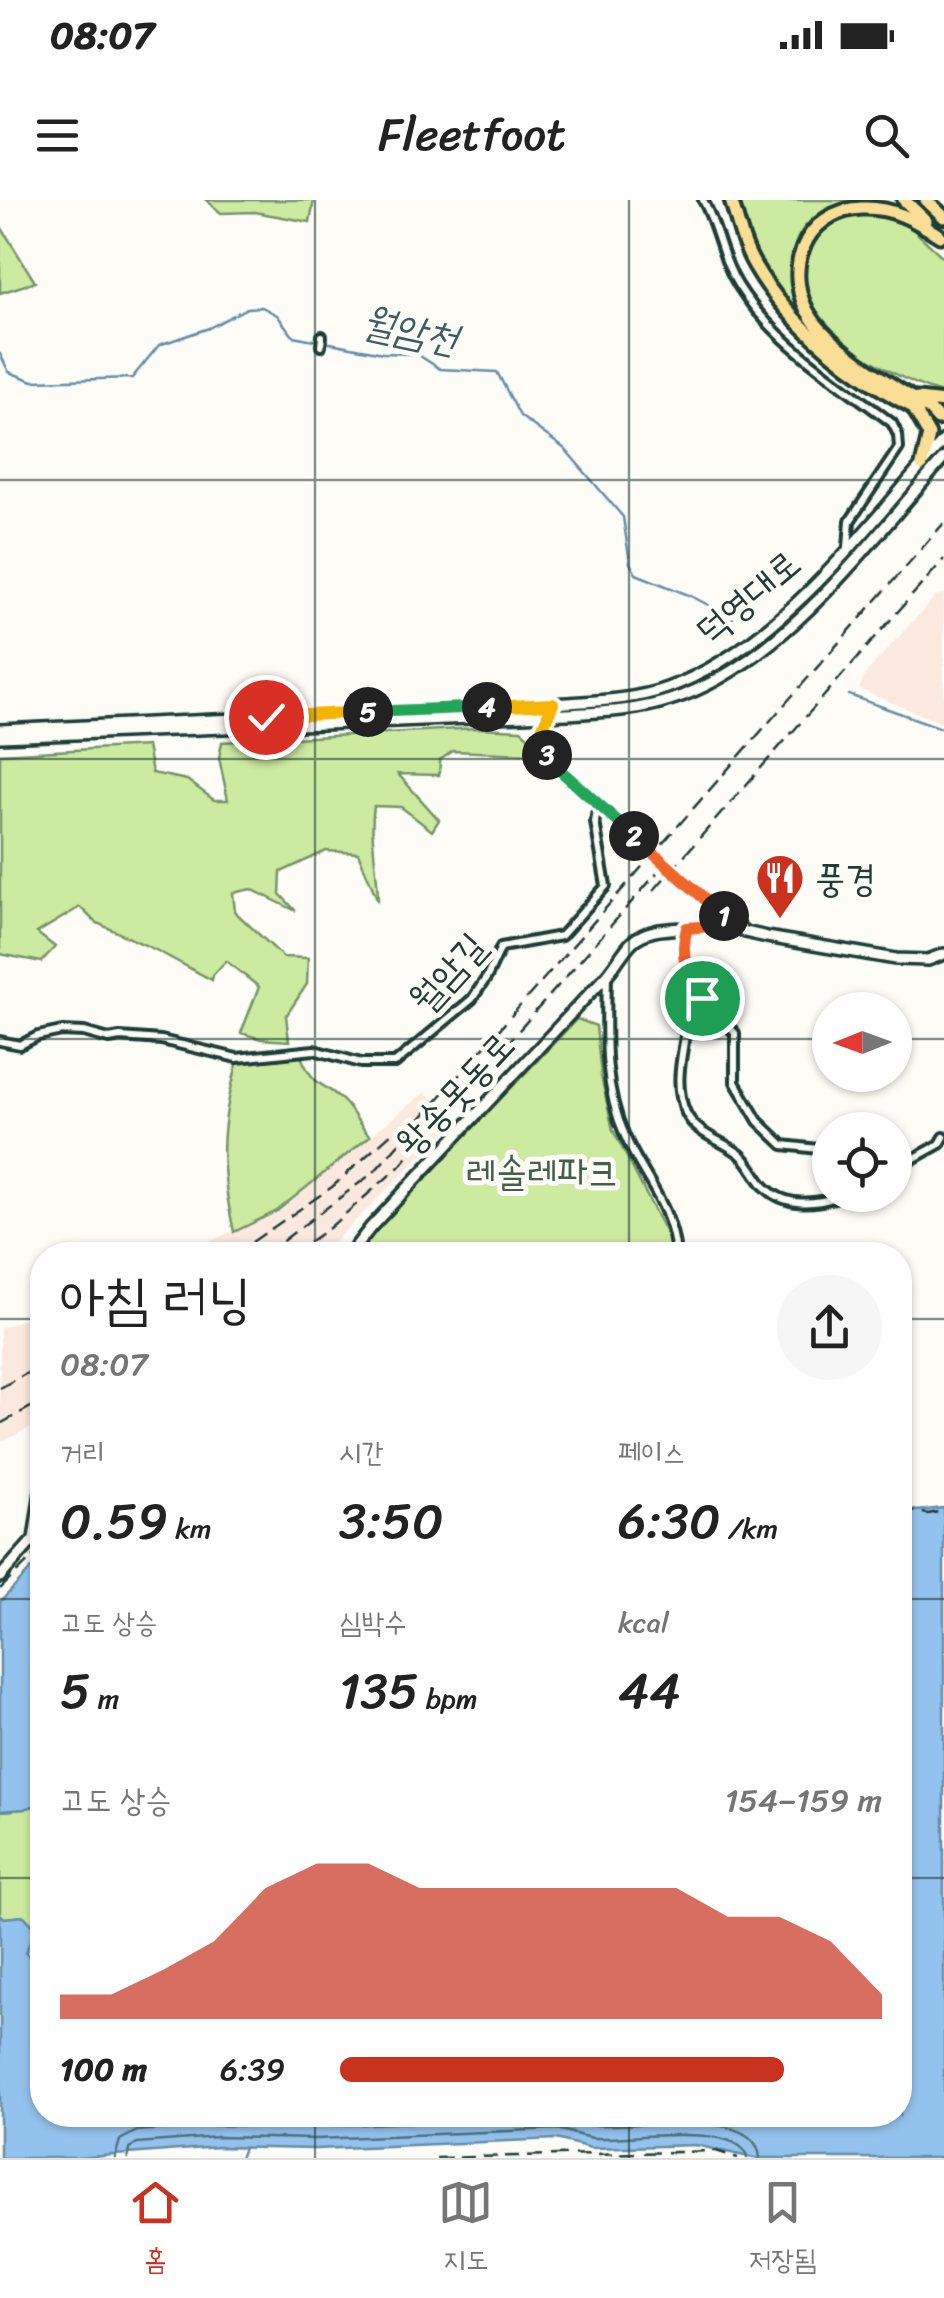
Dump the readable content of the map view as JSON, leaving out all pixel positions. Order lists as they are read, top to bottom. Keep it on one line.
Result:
{"streets":{"street":["덕영대로","월암길","왕송못동로"]},"water":["월암천"],"parks":["레솔레파크"],"places":{"restaurant":["풍경"]},"north":"left","page":{"status":"08:07","header":"Fleetfoot","pins":["4","5","3","2","1"],"heading":["아침 러닝","08:07"],"stats":[["거리","0.59 km"],["시간","3:50"],["페이스","6:30 /km"],["고도 상승","5 m"],["심박수","135 bpm"],["kcal","44"]],"chart":["고도 상승","154–159 m"],"list":[{"name":"100 m","note":"6:39"}],"tabs":["홈","지도","저장됨"]}}
